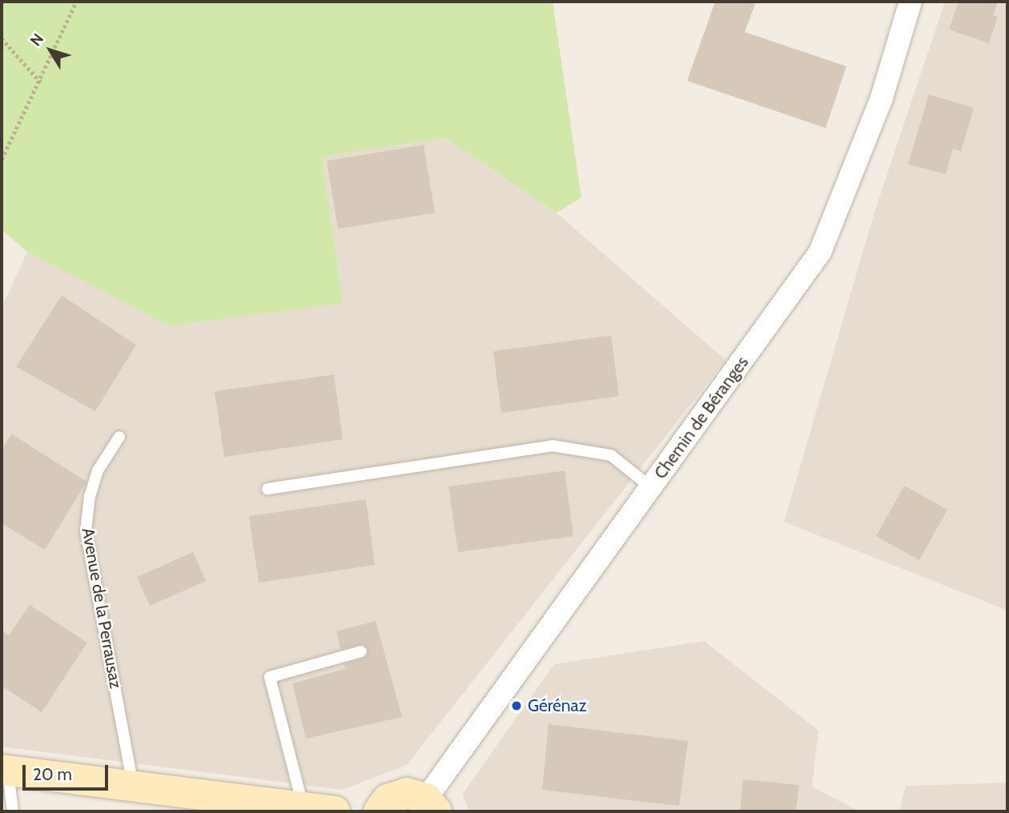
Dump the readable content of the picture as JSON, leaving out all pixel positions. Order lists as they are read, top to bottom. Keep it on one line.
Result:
{"streets":{"street":["Chemin de Béranges"],"lane":["Avenue de la Perrausaz"]},"places":["Gérénaz"],"scale_bar":"20 m","north":"top left"}
